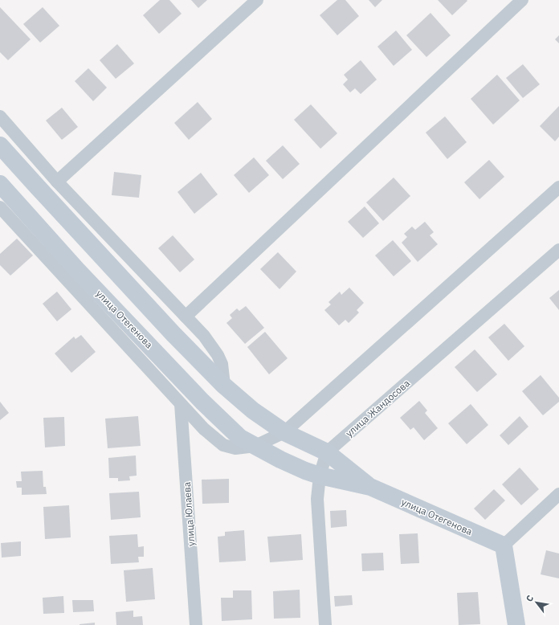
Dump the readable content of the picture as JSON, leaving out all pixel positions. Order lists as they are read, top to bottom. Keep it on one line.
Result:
{"streets":{"street":["улица Отегенова","улица Жандосова","улица Юлаева"]},"crossings":[["улица Отегенова","улица Жандосова"],["улица Отегенова","улица Юлаева"]],"north":"top left"}
